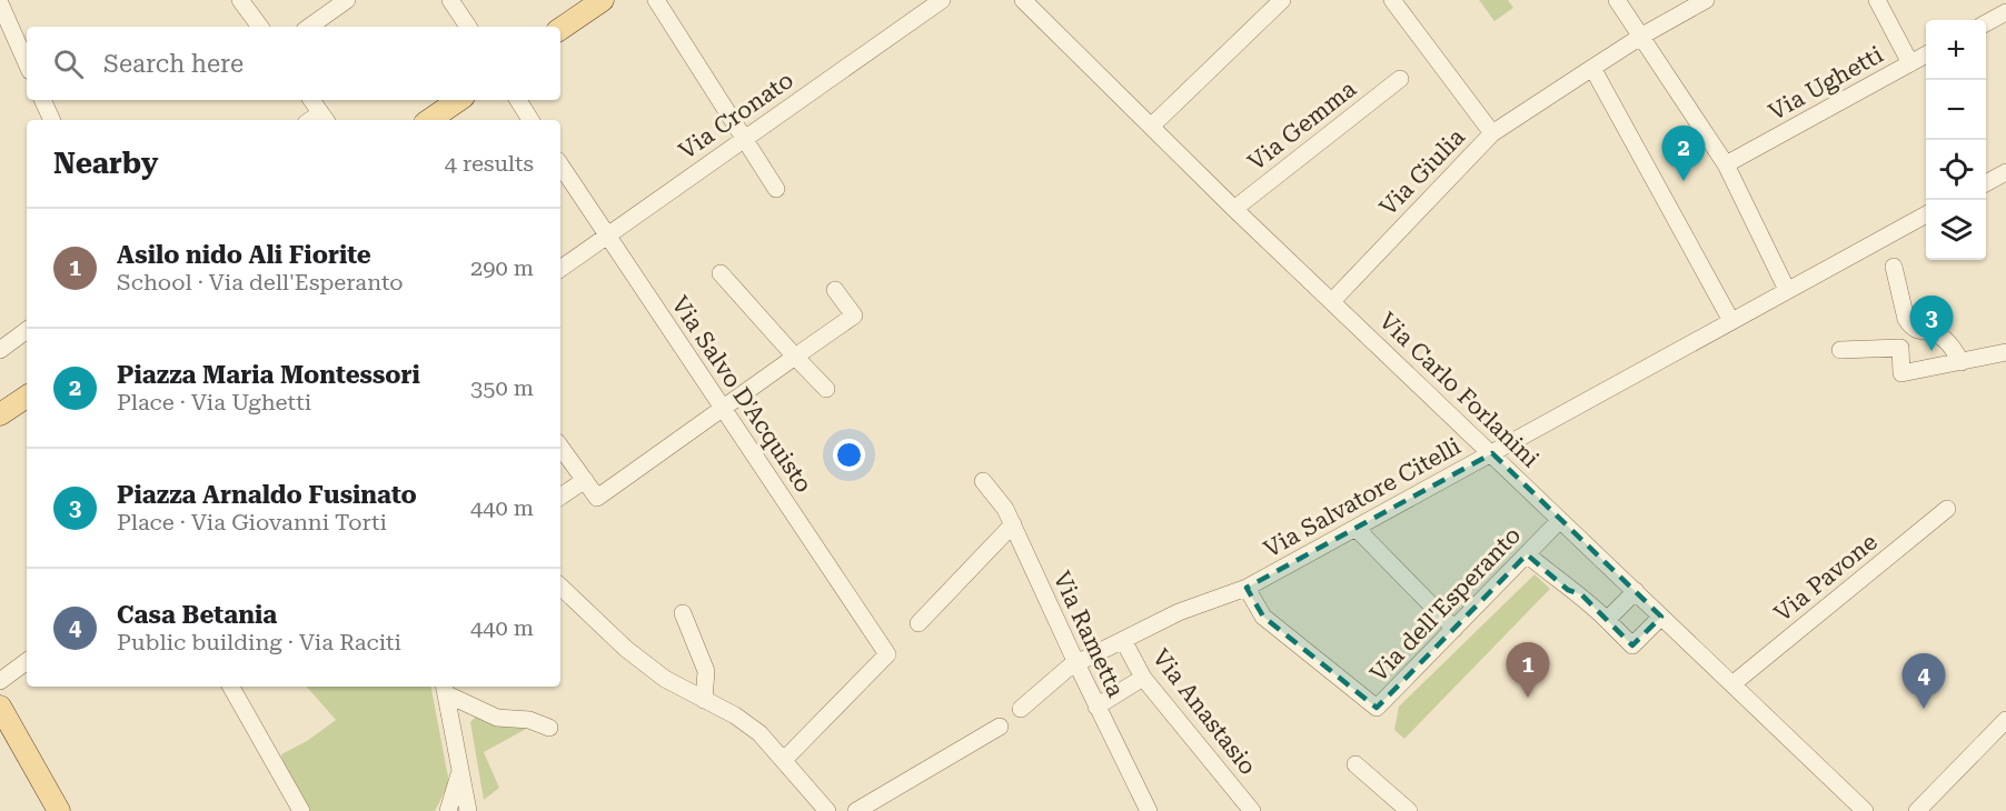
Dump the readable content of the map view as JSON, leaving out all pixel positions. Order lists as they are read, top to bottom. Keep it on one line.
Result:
{"streets":{"street":["Via Ughetti","Via Cronato","Via Gemma","Via Giulia","Via Carlo Forlanini","Via Salvo D'Acquisto","Via Salvatore Citelli","Via Pavone","Via dell'Esperanto","Via Rametta","Via Anastasio"]},"crossings":[["Via Cronato","Via Salvo D'Acquisto"],["Via Gemma","Via Carlo Forlanini"],["Via Giulia","Via Carlo Forlanini"],["Via Carlo Forlanini","Via Salvatore Citelli"],["Via Carlo Forlanini","Via Pavone"],["Via Carlo Forlanini","Via dell'Esperanto"],["Via Salvatore Citelli","Via dell'Esperanto"],["Via Salvatore Citelli","Via Rametta"],["Via Salvatore Citelli","Via Anastasio"]],"page":{"map_buttons":["+","−"],"search":"Search here","heading":["Nearby","4 results"],"pins":["2","3","1","4"],"list":[{"mark":"1","name":"Asilo nido Ali Fiorite","note":"School · Via dell'Esperanto","value":"290 m"},{"mark":"2","name":"Piazza Maria Montessori","note":"Place · Via Ughetti","value":"350 m"},{"mark":"3","name":"Piazza Arnaldo Fusinato","note":"Place · Via Giovanni Torti","value":"440 m"},{"mark":"4","name":"Casa Betania","note":"Public building · Via Raciti","value":"440 m"}]}}
